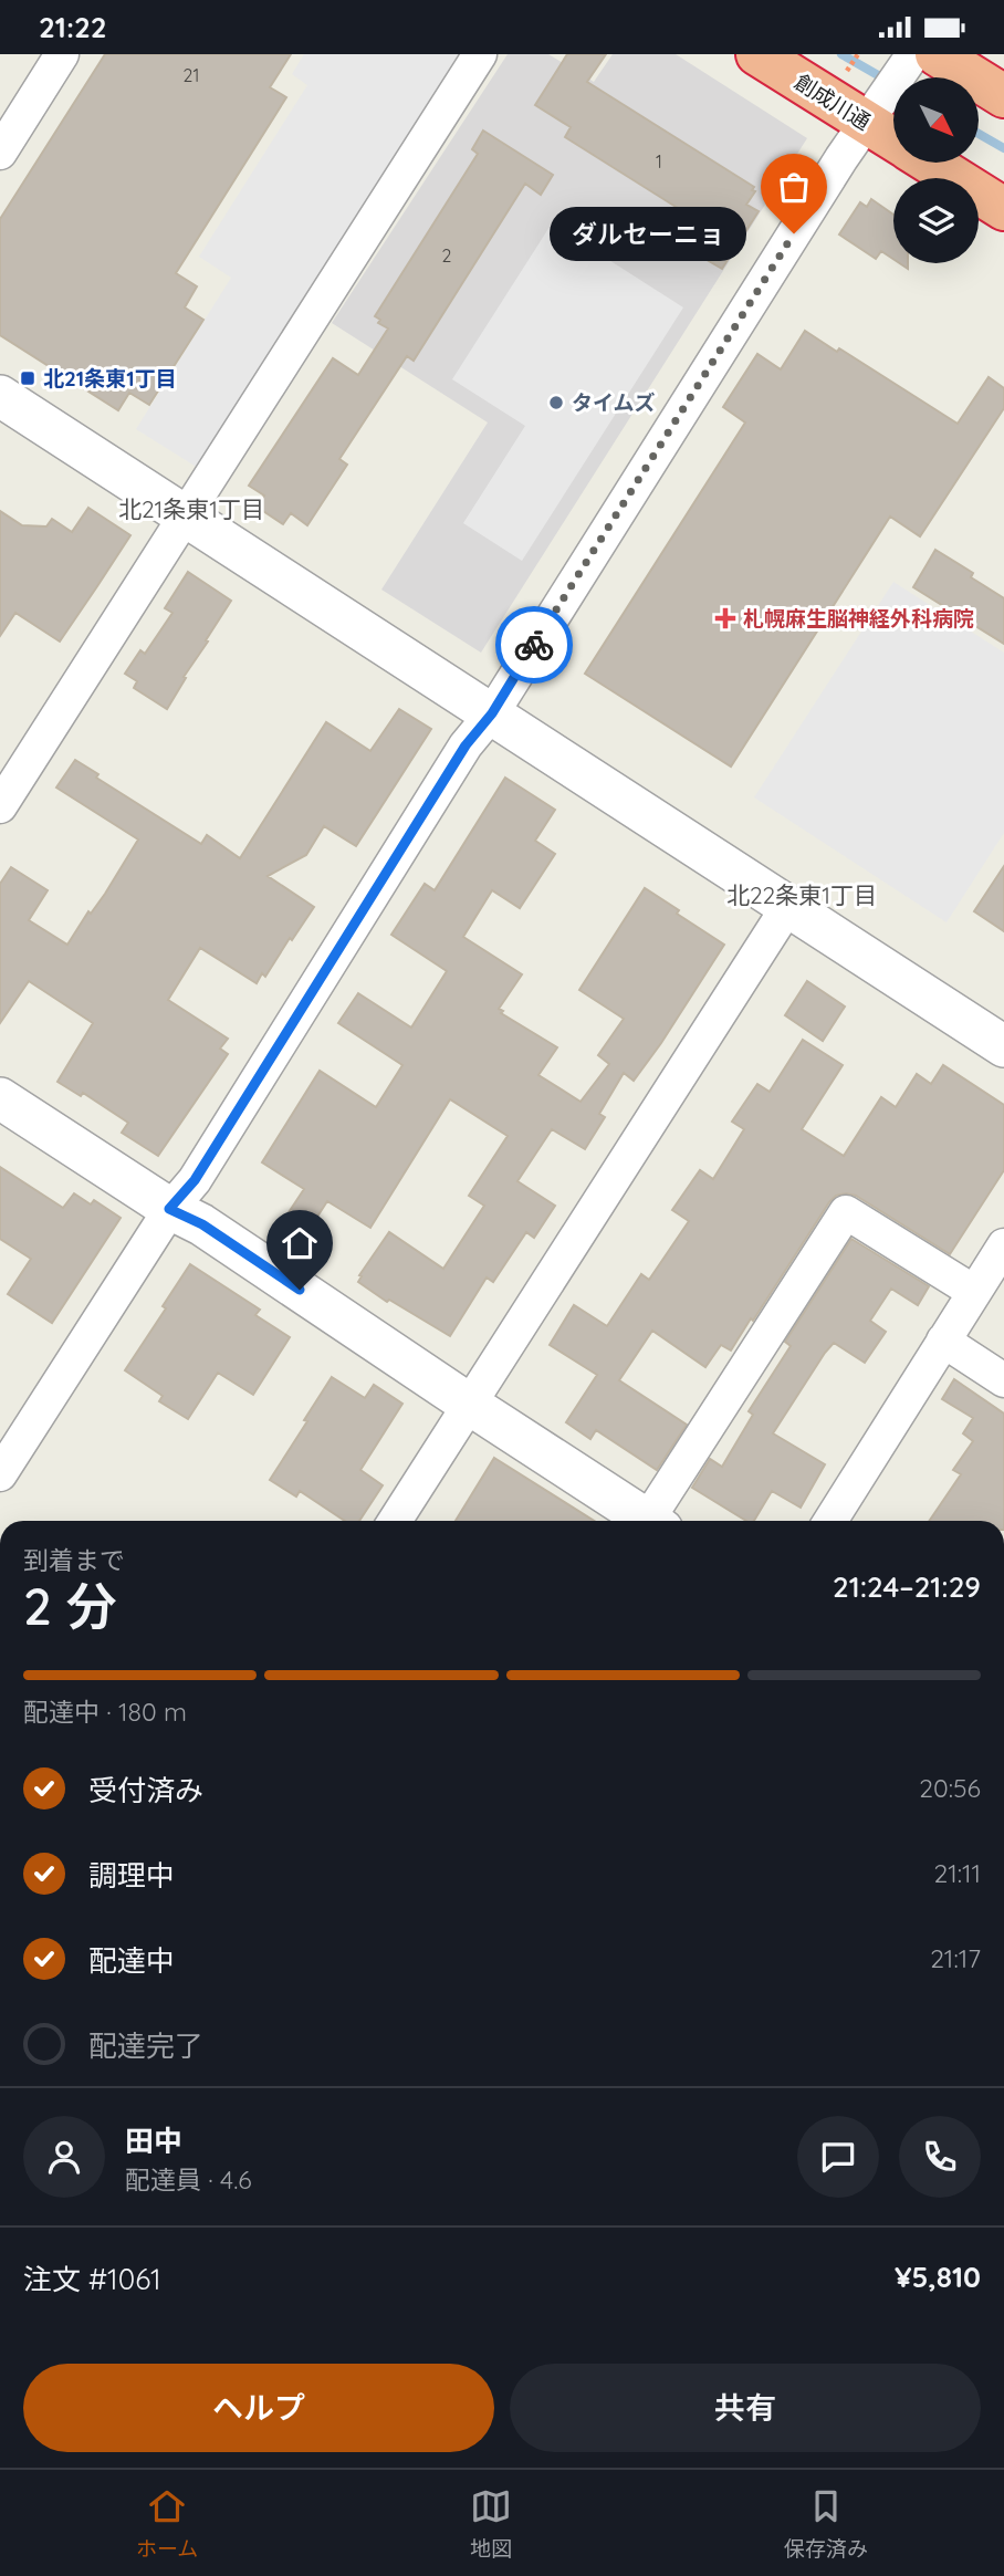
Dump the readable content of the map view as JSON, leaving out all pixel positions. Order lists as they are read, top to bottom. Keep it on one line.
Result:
{"streets":{"highway":["創成川通"]},"districts":["北21条東1丁目","北22条東1丁目"],"places":{"other":["ダルセーニョ","タイムズ"],"transit":["北21条東1丁目"],"health":["札幌麻生脳神経外科病院"]},"house_numbers":["21","1","2"],"north":"bottom right","page":{"status":"21:22","bubble":"ダルセーニョ","heading":["2 分","到着まで","21:24–21:29"],"panel":["田中","配達員 · 4.6","注文 #1061","¥5,810"],"bar":"配達中 · 180 m","list":[["受付済み","20:56"],["調理中","21:11"],["配達中","21:17"],"配達完了"],"buttons":["ヘルプ","共有"],"tabs":["ホーム","地図","保存済み"]}}
